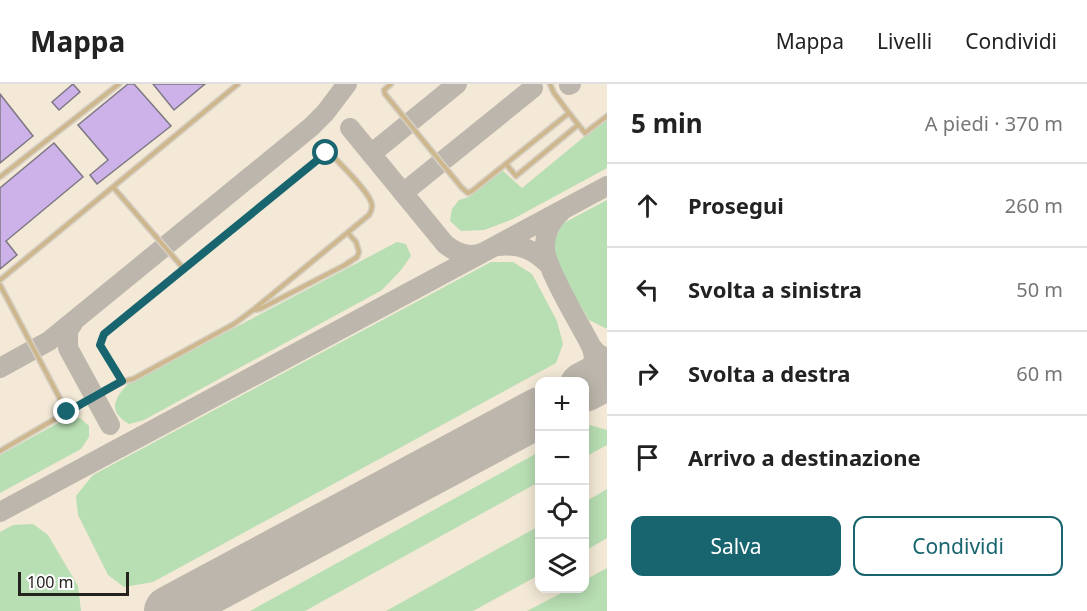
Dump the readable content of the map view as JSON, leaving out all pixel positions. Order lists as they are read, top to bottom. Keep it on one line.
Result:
{"scale_bar":"100 m","page":{"header":"Mappa","nav":["Mappa","Livelli","Condividi"],"heading":["5 min","A piedi · 370 m"],"list":[["Prosegui","260 m"],["Svolta a sinistra","50 m"],["Svolta a destra","60 m"],"Arrivo a destinazione"],"map_buttons":["+","−"],"buttons":["Salva","Condividi"],"scale":"100 m"}}
